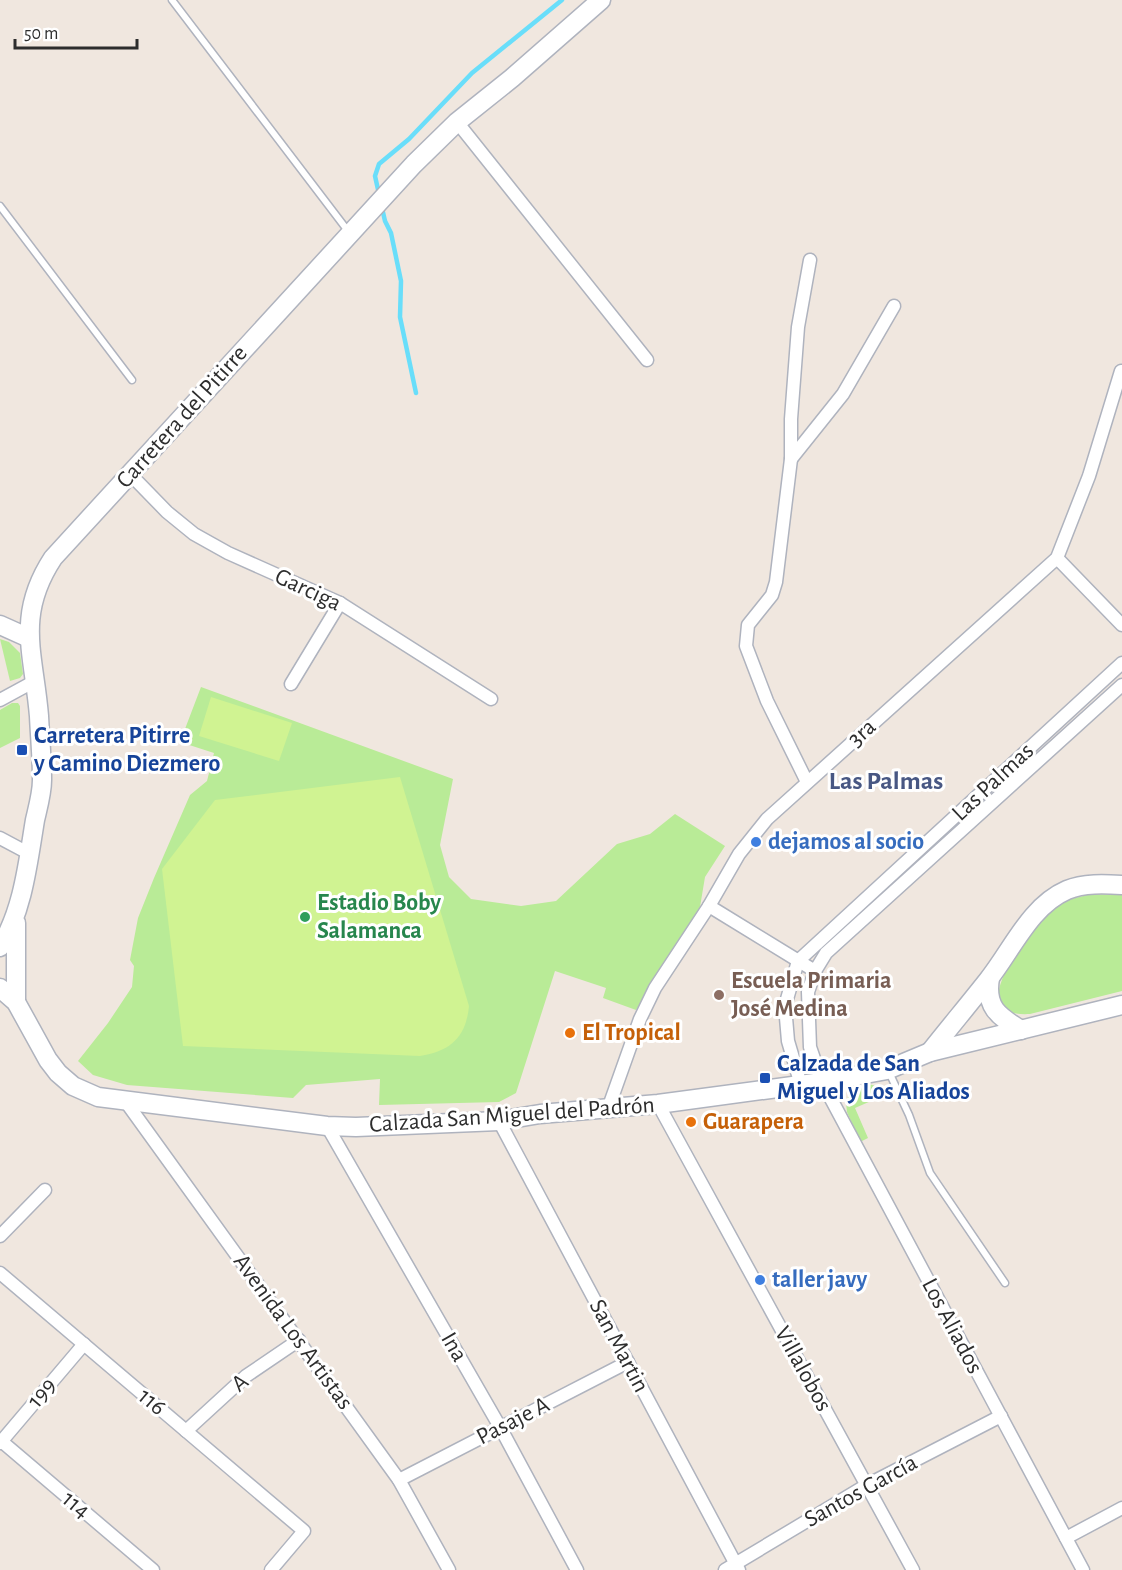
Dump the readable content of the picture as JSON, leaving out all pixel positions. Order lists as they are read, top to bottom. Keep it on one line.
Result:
{"streets":{"main road":["Carretera del Pitirre","Calzada San Miguel del Padrón"],"street":["Garciga","3ra","Las Palmas","Los Aliados","Avenida Los Artistas","San Martin","Ina","Villalobos","A","199","116","Pasaje A","Santos García","114"]},"crossings":[["Carretera del Pitirre","Garciga"],["3ra","Calzada San Miguel del Padrón"],["Las Palmas","Calzada San Miguel del Padrón"],["Las Palmas","Los Aliados"],["Calzada San Miguel del Padrón","Los Aliados"],["Calzada San Miguel del Padrón","Avenida Los Artistas"],["Calzada San Miguel del Padrón","San Martin"],["Calzada San Miguel del Padrón","Ina"],["Calzada San Miguel del Padrón","Villalobos"],["Los Aliados","Santos García"],["Avenida Los Artistas","A"],["Avenida Los Artistas","Pasaje A"],["San Martin","Pasaje A"],["San Martin","Santos García"],["Ina","Pasaje A"],["Villalobos","Santos García"],["A","116"],["199","116"],["199","114"]],"districts":["Las Palmas"],"places":{"transit":["Carretera Pitirre y Camino Diezmero","Calzada de San Miguel y Los Aliados"],"other":["dejamos al socio","Estadio Boby Salamanca","Escuela Primaria José Medina","El Tropical","Guarapera","taller javy"]},"scale_bar":"50 m"}
